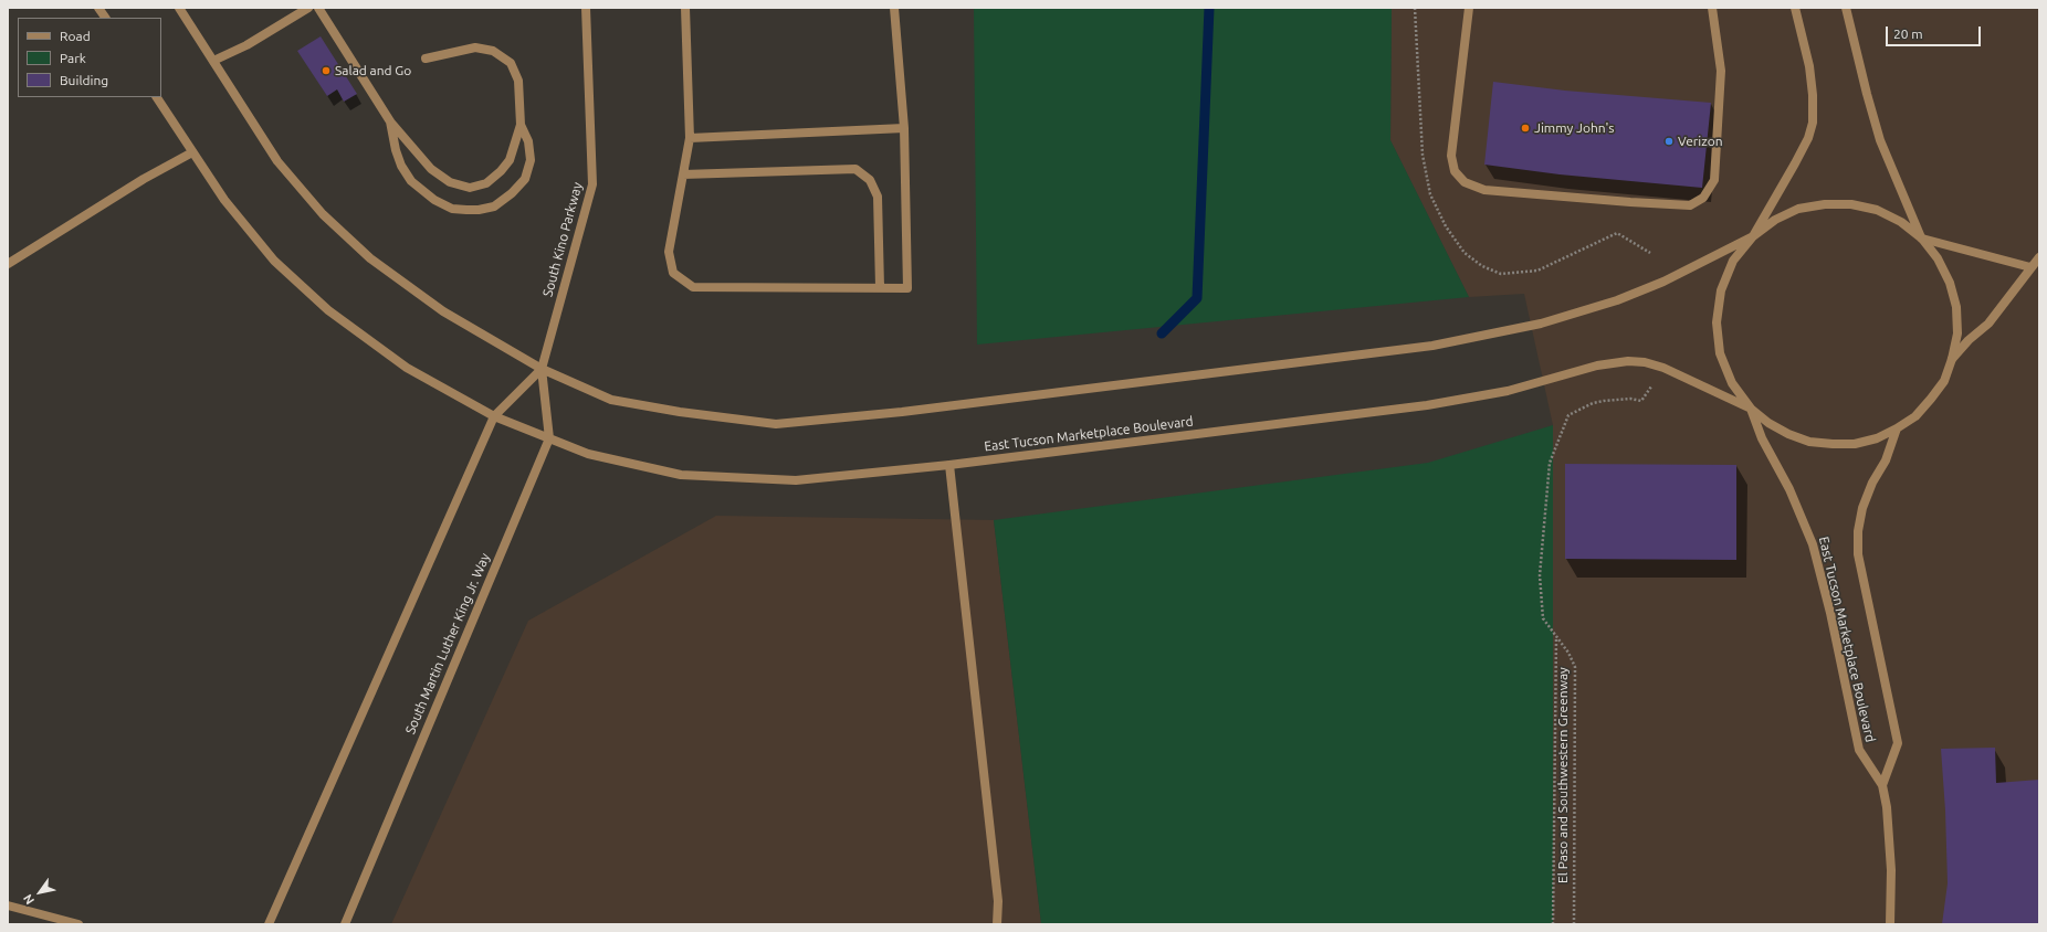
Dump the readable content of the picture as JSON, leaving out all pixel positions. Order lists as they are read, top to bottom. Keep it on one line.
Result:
{"streets":{"street":["South Kino Parkway","East Tucson Marketplace Boulevard","South Martin Luther King Jr. Way"],"path":["El Paso and Southwestern Greenway"]},"crossings":[["South Kino Parkway","South Martin Luther King Jr. Way"],["East Tucson Marketplace Boulevard","South Martin Luther King Jr. Way"]],"places":["Salad and Go","Jimmy John's","Verizon"],"legend":["Road","Park","Building"],"scale_bar":"20 m","north":"bottom left"}
